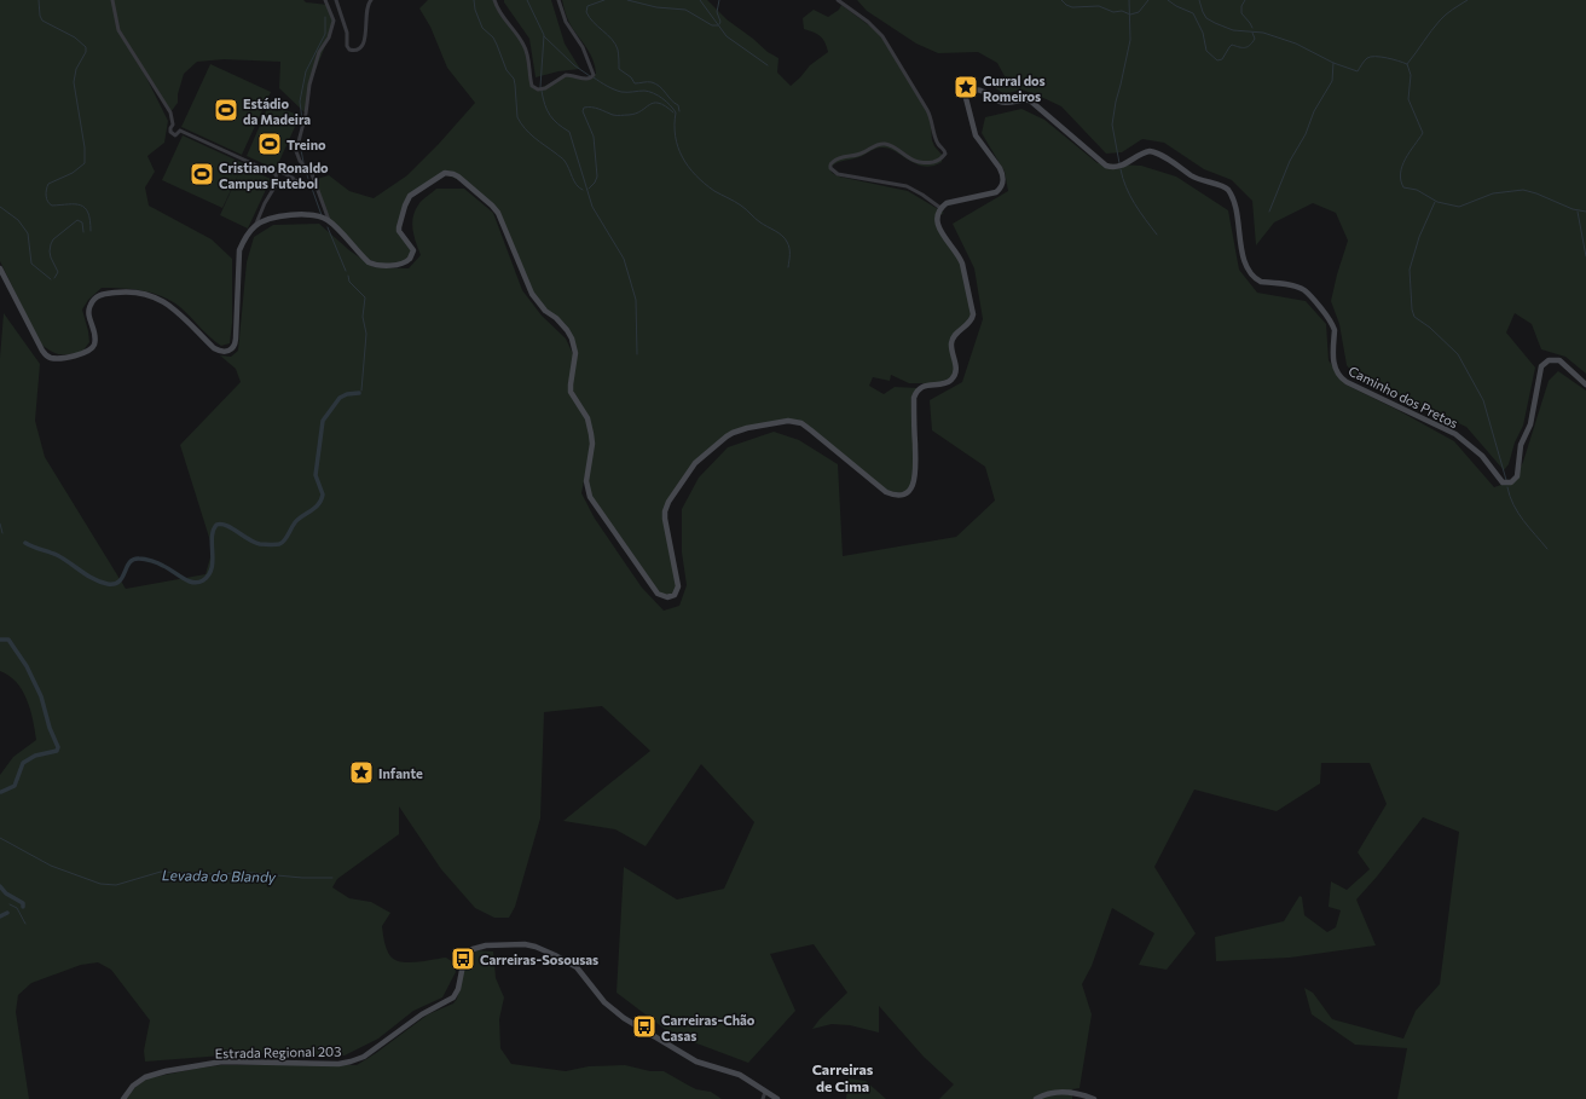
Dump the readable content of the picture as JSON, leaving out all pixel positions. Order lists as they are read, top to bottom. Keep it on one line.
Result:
{"streets":{"main road":["Caminho dos Pretos","Estrada Regional 203"]},"districts":["Carreiras de Cima"],"water":["Levada do Blandy"],"places":{"place":["Curral dos Romeiros","Infante"],"sports":["Estádio da Madeira","Treino","Cristiano Ronaldo Campus Futebol"],"bus stop":["Carreiras-Sosousas","Carreiras-Chão Casas"]}}
